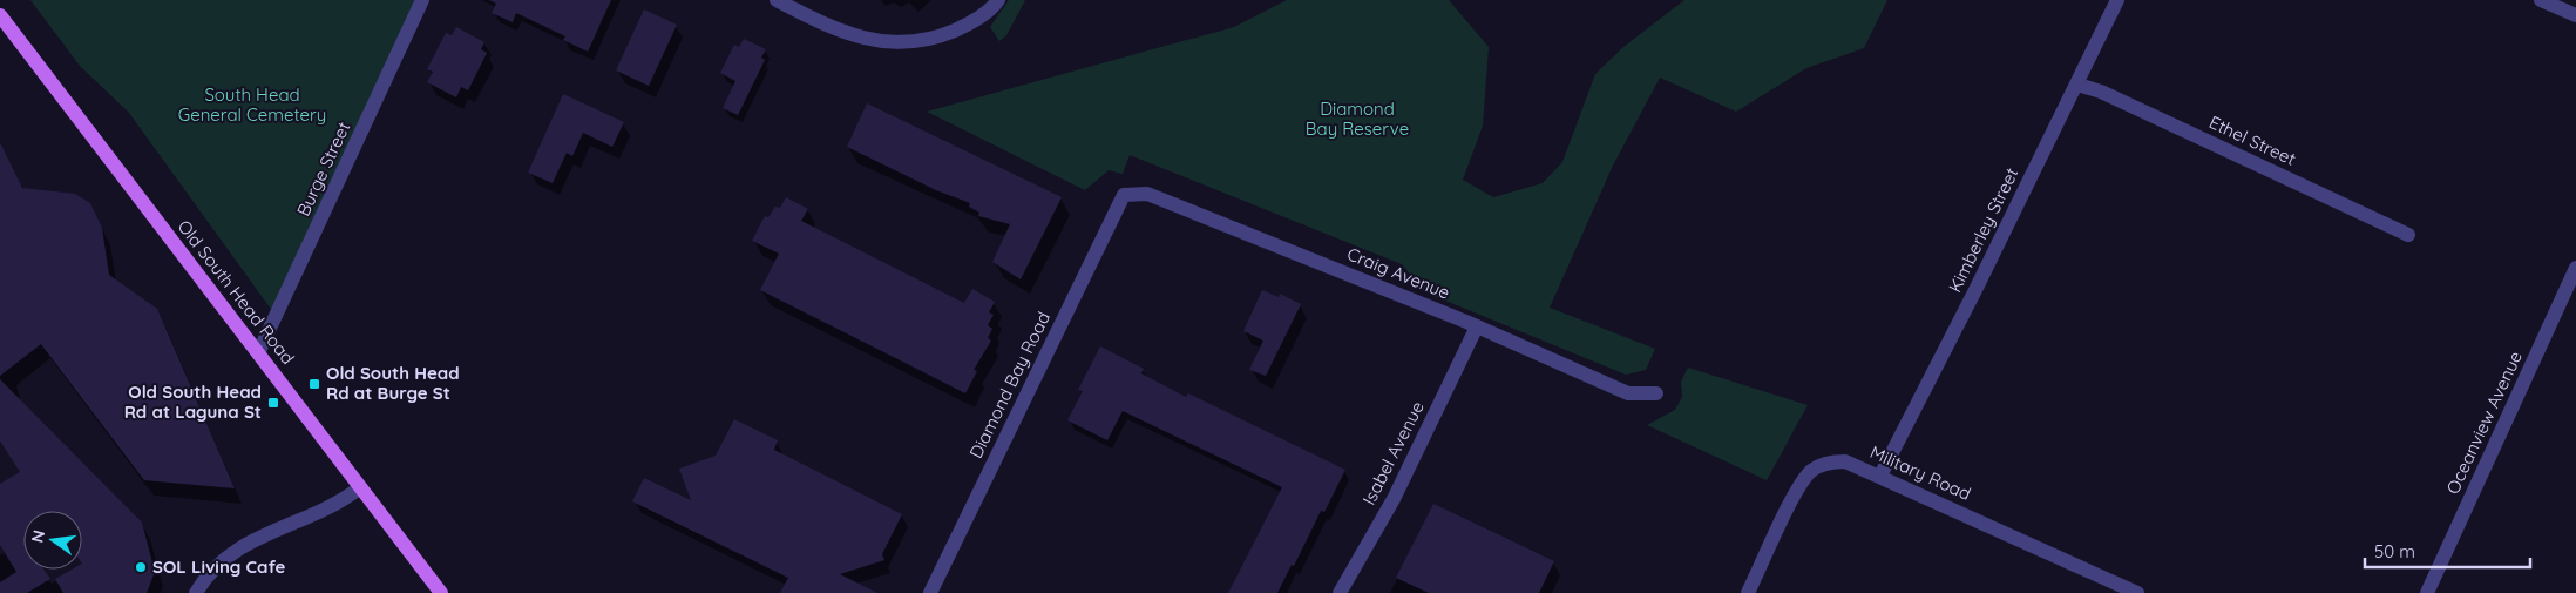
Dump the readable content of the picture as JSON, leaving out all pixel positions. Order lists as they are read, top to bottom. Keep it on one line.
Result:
{"streets":{"main road":["Old South Head Road"],"street":["Ethel Street","Burge Street","Kimberley Street","Craig Avenue","Diamond Bay Road","Oceanview Avenue","Isabel Avenue","Military Road"]},"crossings":[["Ethel Street","Kimberley Street"],["Burge Street","Old South Head Road"],["Kimberley Street","Military Road"],["Craig Avenue","Diamond Bay Road"],["Craig Avenue","Isabel Avenue"]],"parks":["South Head General Cemetery","Diamond Bay Reserve"],"places":{"transit":["Old South Head Rd at Burge St","Old South Head Rd at Laguna St"],"other":["SOL Living Cafe"]},"scale_bar":"50 m","north":"left"}
